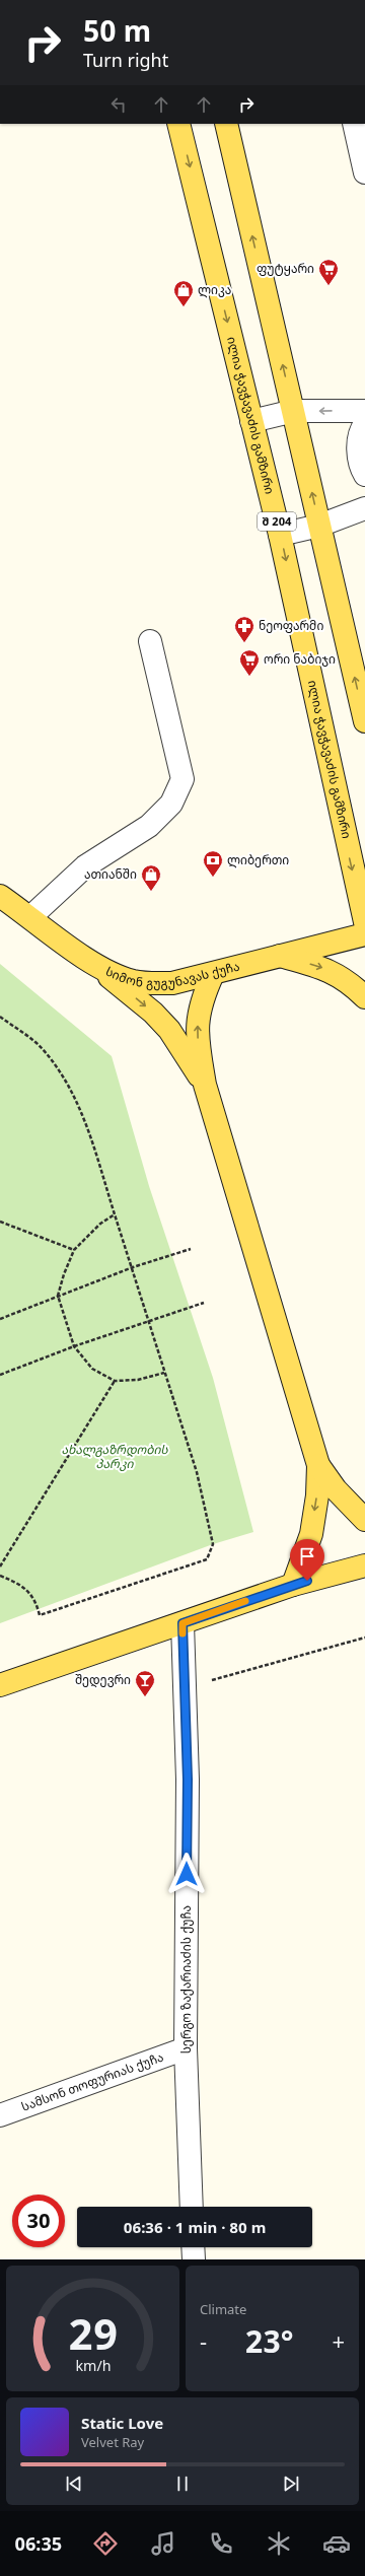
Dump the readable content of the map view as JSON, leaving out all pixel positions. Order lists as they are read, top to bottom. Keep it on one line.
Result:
{"streets":{"main road":["ილია ჭავჭავაძის გამზირი","შ 204","სიმონ გუგუნავას ქუჩა"],"street":["სერგო ზაქარიაძის ქუჩა","სამსონ თოფურიას ქუჩა"]},"crossings":[["სერგო ზაქარიაძის ქუჩა","სამსონ თოფურიას ქუჩა"]],"parks":["ახალგაზრდობის პარკი"],"places":{"supermarket":["ფუტყარი","ორი ნაბიჯი"],"shop":["ლიკა","ათიანში"],"pharmacy":["ნეოფარმი"],"bank":["ლიბერთი"],"bar":["შედევრი"]},"page":{"turn":["50 m","Turn right"],"limit":"30","trip":"06:36 · 1 min · 80 m","tile":"Climate","heat":["−","23°","+"],"song":["Static Love","Velvet Ray"],"tabs":"06:35","gauge":["29","km/h"]}}
